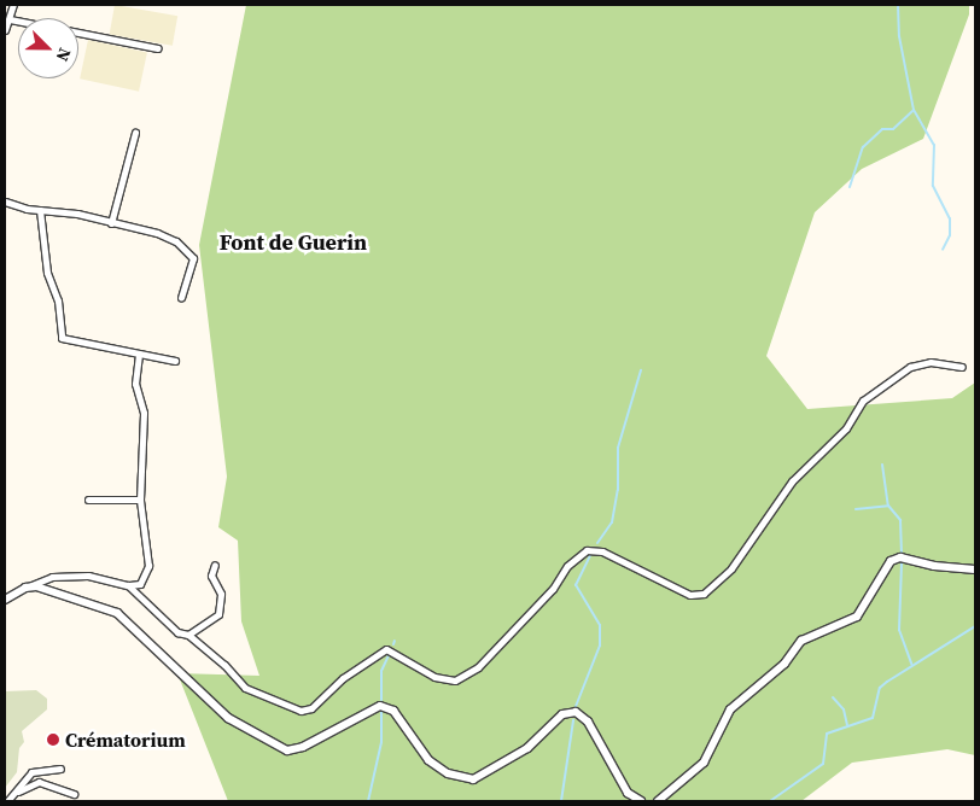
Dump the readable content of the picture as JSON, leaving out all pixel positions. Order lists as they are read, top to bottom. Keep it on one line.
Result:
{"districts":["Font de Guerin"],"places":["Crématorium"],"north":"bottom right"}
